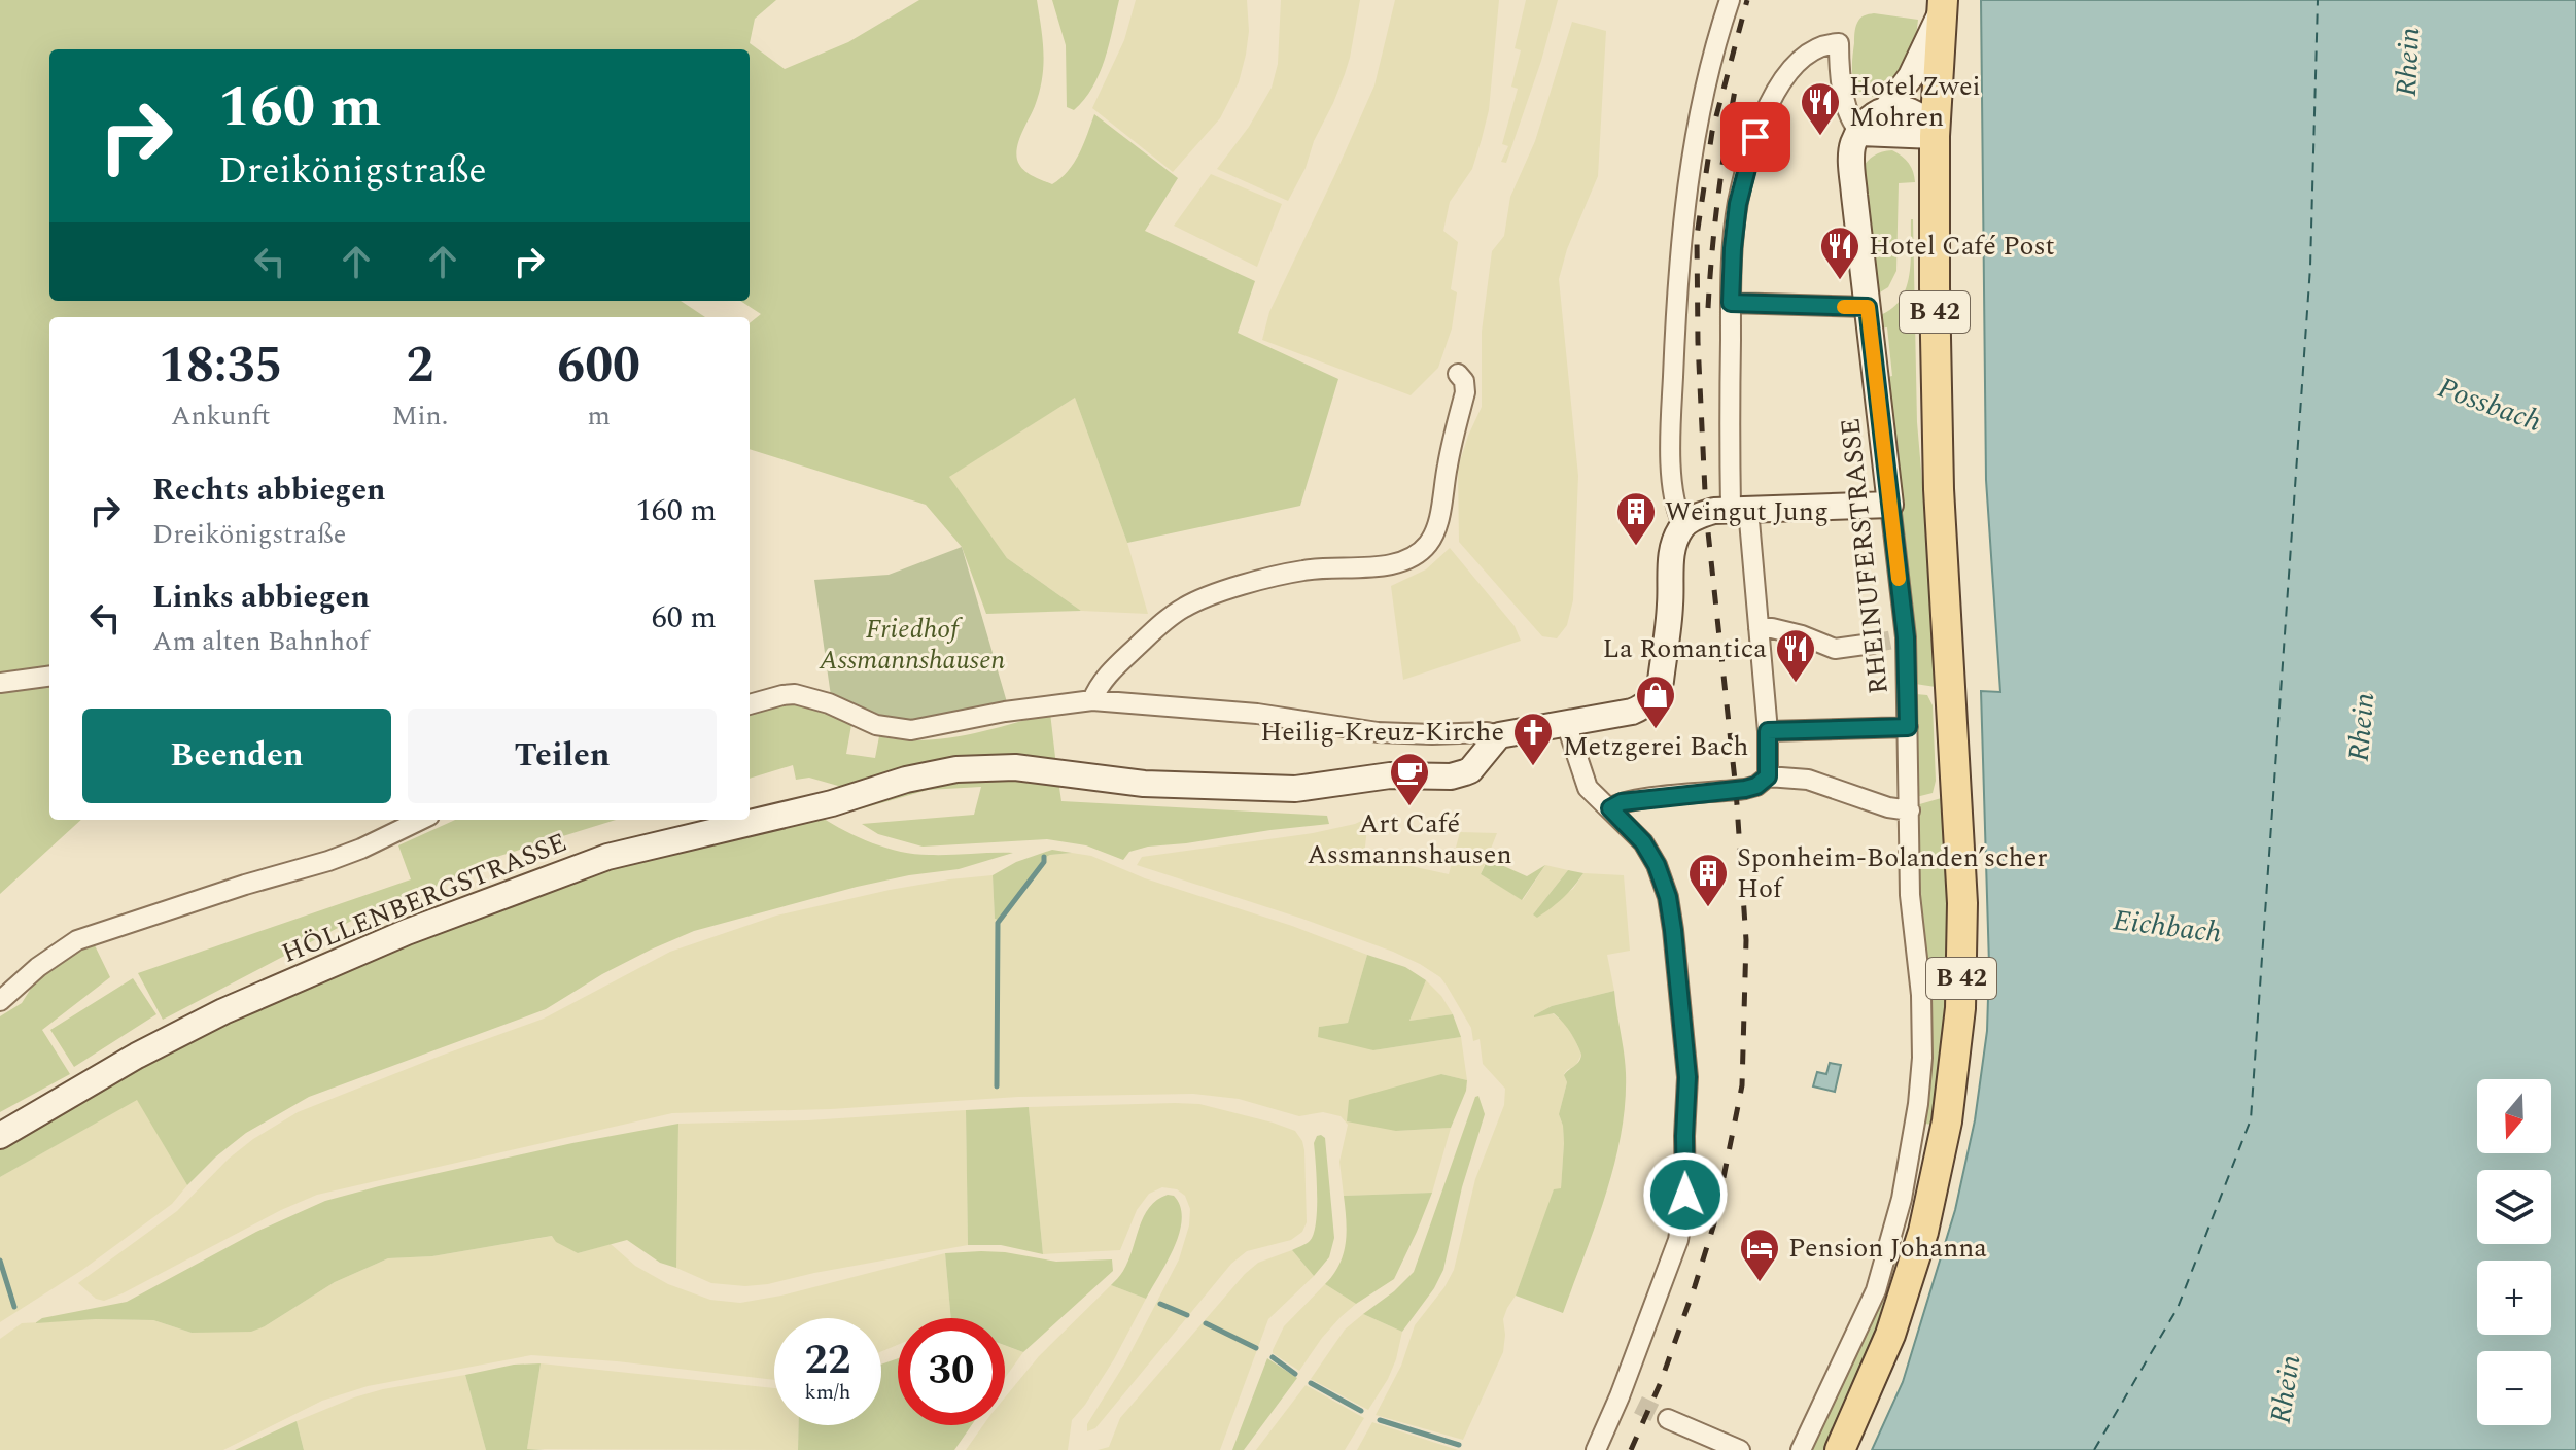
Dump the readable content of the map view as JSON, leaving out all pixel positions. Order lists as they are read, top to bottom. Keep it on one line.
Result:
{"streets":{"main road":["B 42","RHEINUFERSTRASSE","HÖLLENBERGSTRASSE"]},"water":["Rhein","Possbach","Eichbach"],"parks":["Friedhof Assmannshausen"],"places":{"restaurant":["Hotel Zwei Mohren","Hotel Café Post","La Romantica"],"building":["Weingut Jung","Sponheim-Bolanden’scher Hof"],"shop":["Metzgerei Bach"],"church":["Heilig-Kreuz-Kirche"],"cafe":["Art Café Assmannshausen"],"hotel":["Pension Johanna"]},"north":"bottom","page":{"turn":["160 m","Dreikönigstraße"],"eta":["18:35","Ankunft","2","Min.","600","m"],"list":[{"name":"Rechts abbiegen","note":"Dreikönigstraße","value":"160 m"},{"name":"Links abbiegen","note":"Am alten Bahnhof","value":"60 m"}],"buttons":["Beenden","Teilen"],"map_buttons":["+","−"],"speed":"22 km/h","limit":"30"}}
